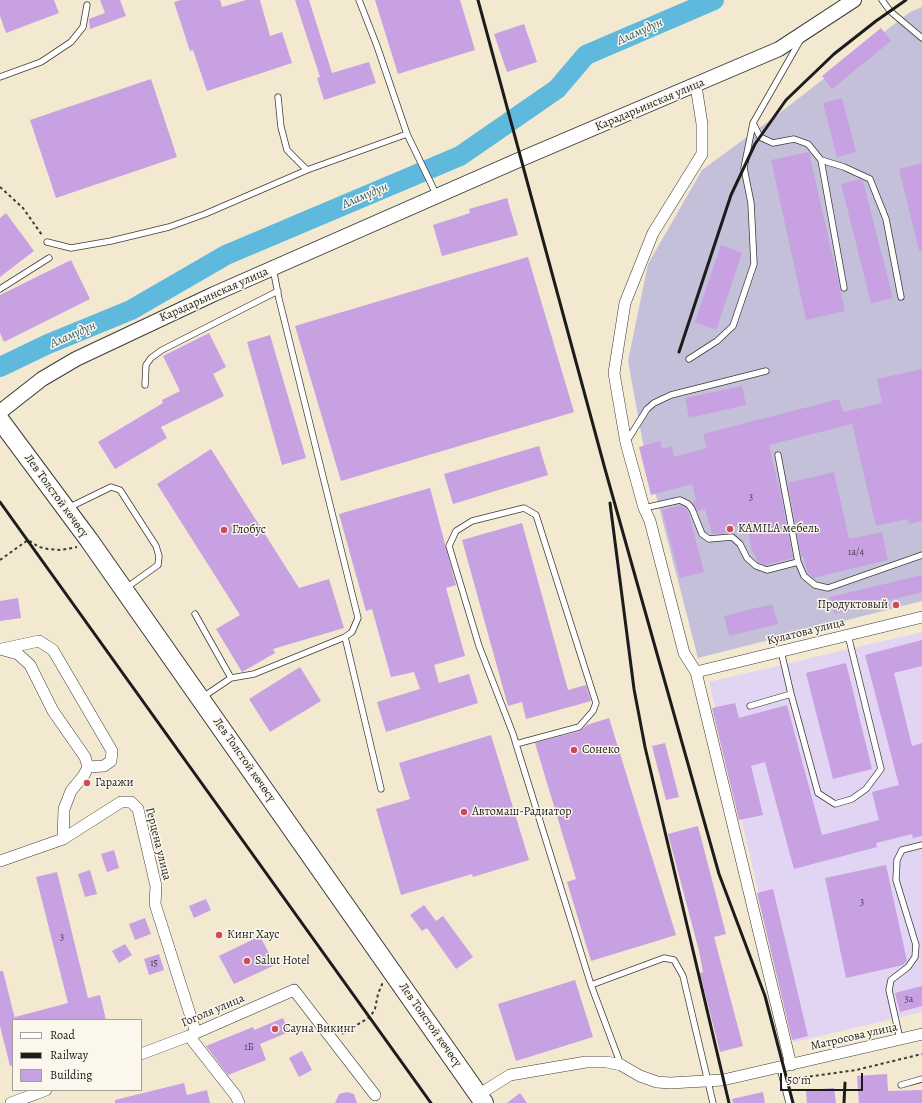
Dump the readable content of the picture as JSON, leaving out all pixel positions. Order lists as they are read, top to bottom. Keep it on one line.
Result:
{"streets":{"main road":["Лев Толстой көчөсү"],"street":["Карадарьинская улица","Кулатова улица","Герцена улица","Гоголя улица","Матросова улица"]},"crossings":[["Герцена улица","Гоголя улица"]],"water":["Аламүдүн"],"places":["KAMILA мебель","Глобус","Продуктовый","Сонеко","Гаражи","Автомаш-Радиатор","Кинг Хаус","Salut Hotel","Сауна Викинг"],"house_numbers":["3","1а/4","3","3","15","3а","1Б"],"legend":["Road","Railway","Building"],"scale_bar":"50 m"}
